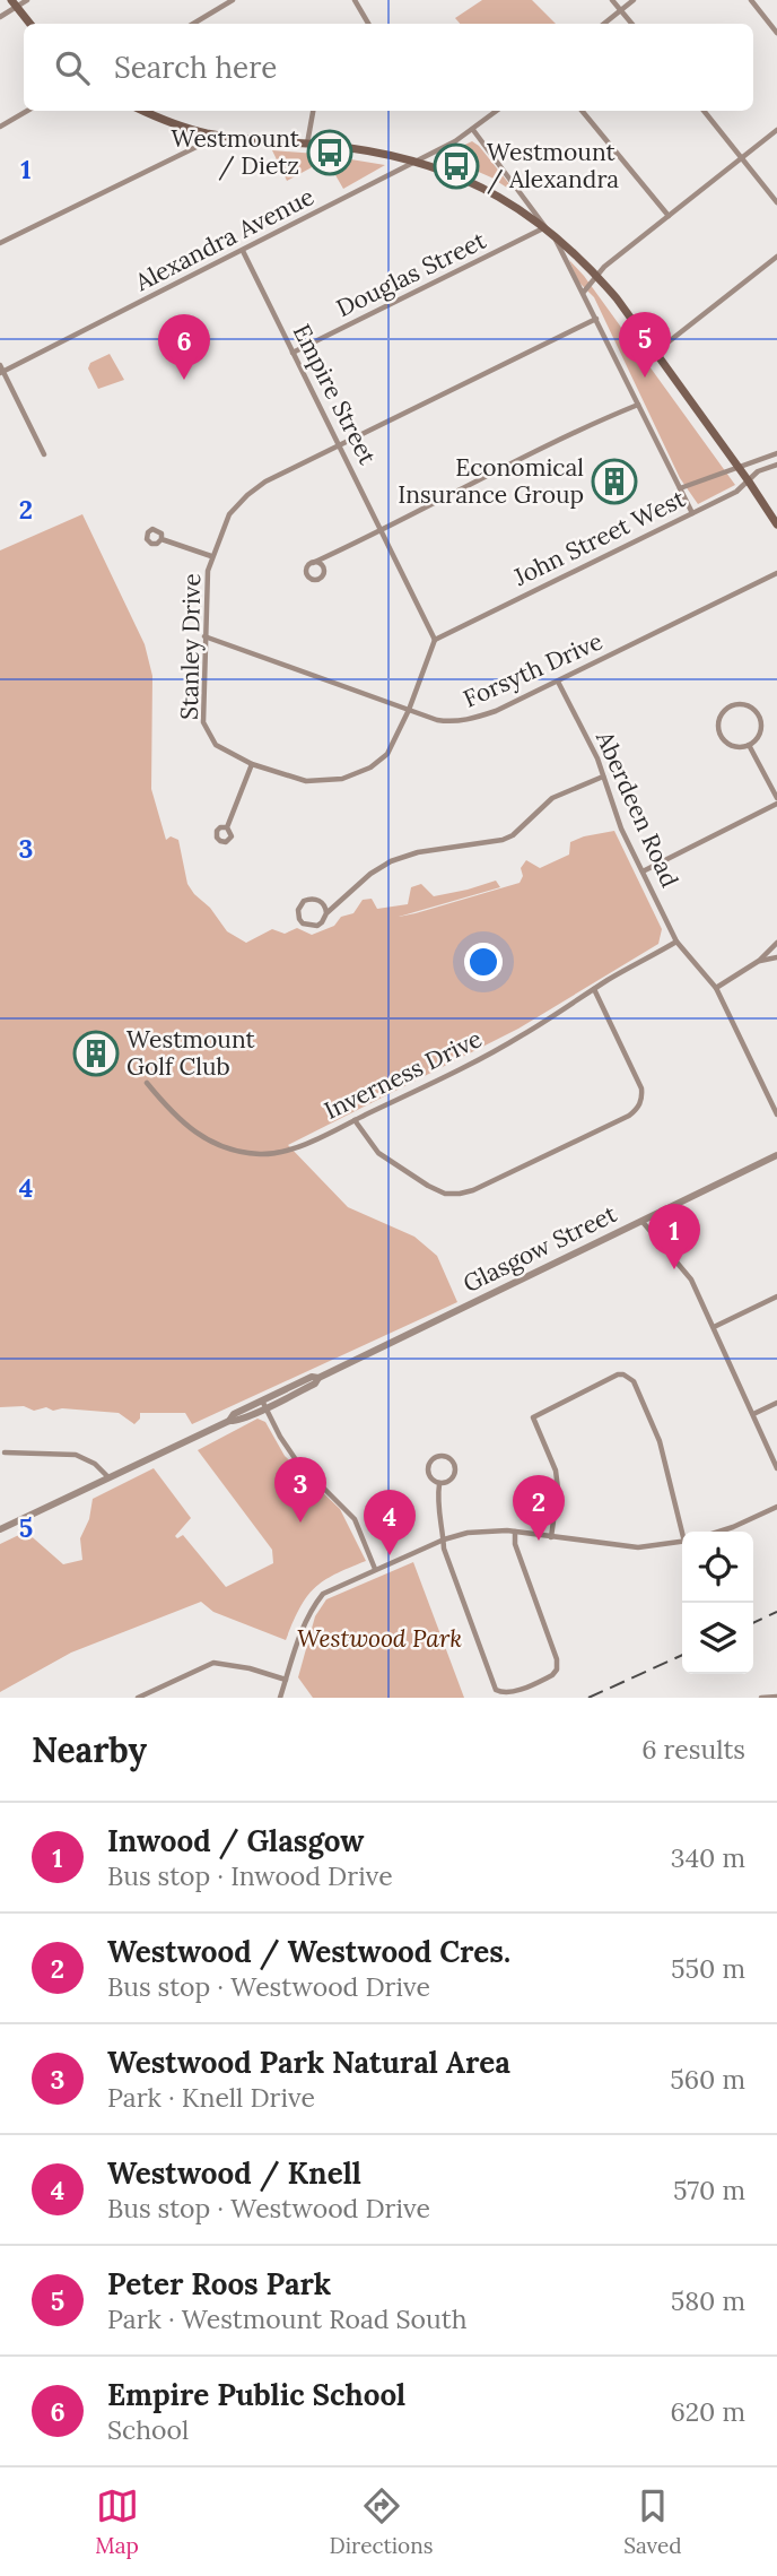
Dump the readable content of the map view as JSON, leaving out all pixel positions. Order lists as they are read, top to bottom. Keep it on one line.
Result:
{"streets":{"street":["Alexandra Avenue","Douglas Street","Empire Street","John Street West","Stanley Drive","Forsyth Drive","Aberdeen Road","Inverness Drive","Glasgow Street"]},"crossings":[["Alexandra Avenue","Empire Street"],["Douglas Street","Empire Street"],["Empire Street","John Street West"],["Empire Street","Stanley Drive"],["John Street West","Stanley Drive"],["Stanley Drive","Forsyth Drive"],["Forsyth Drive","Aberdeen Road"],["Aberdeen Road","Inverness Drive"]],"parks":["Westwood Park"],"places":{"bus stop":["Westmount / Dietz","Westmount / Alexandra"],"building":["Economical Insurance Group","Westmount Golf Club"]},"page":{"search":"Search here","pins":["5","6","1","3","2","4"],"heading":["Nearby","6 results"],"list":[{"mark":"1","name":"Inwood / Glasgow","note":"Bus stop · Inwood Drive","value":"340 m"},{"mark":"2","name":"Westwood / Westwood Cres.","note":"Bus stop · Westwood Drive","value":"550 m"},{"mark":"3","name":"Westwood Park Natural Area","note":"Park · Knell Drive","value":"560 m"},{"mark":"4","name":"Westwood / Knell","note":"Bus stop · Westwood Drive","value":"570 m"},{"mark":"5","name":"Peter Roos Park","note":"Park · Westmount Road South","value":"580 m"},{"mark":"6","name":"Empire Public School","note":"School","value":"620 m"}],"nav":["Map","Directions","Saved"]},"grid":{"rows":["1","2","3","4","5"]}}
